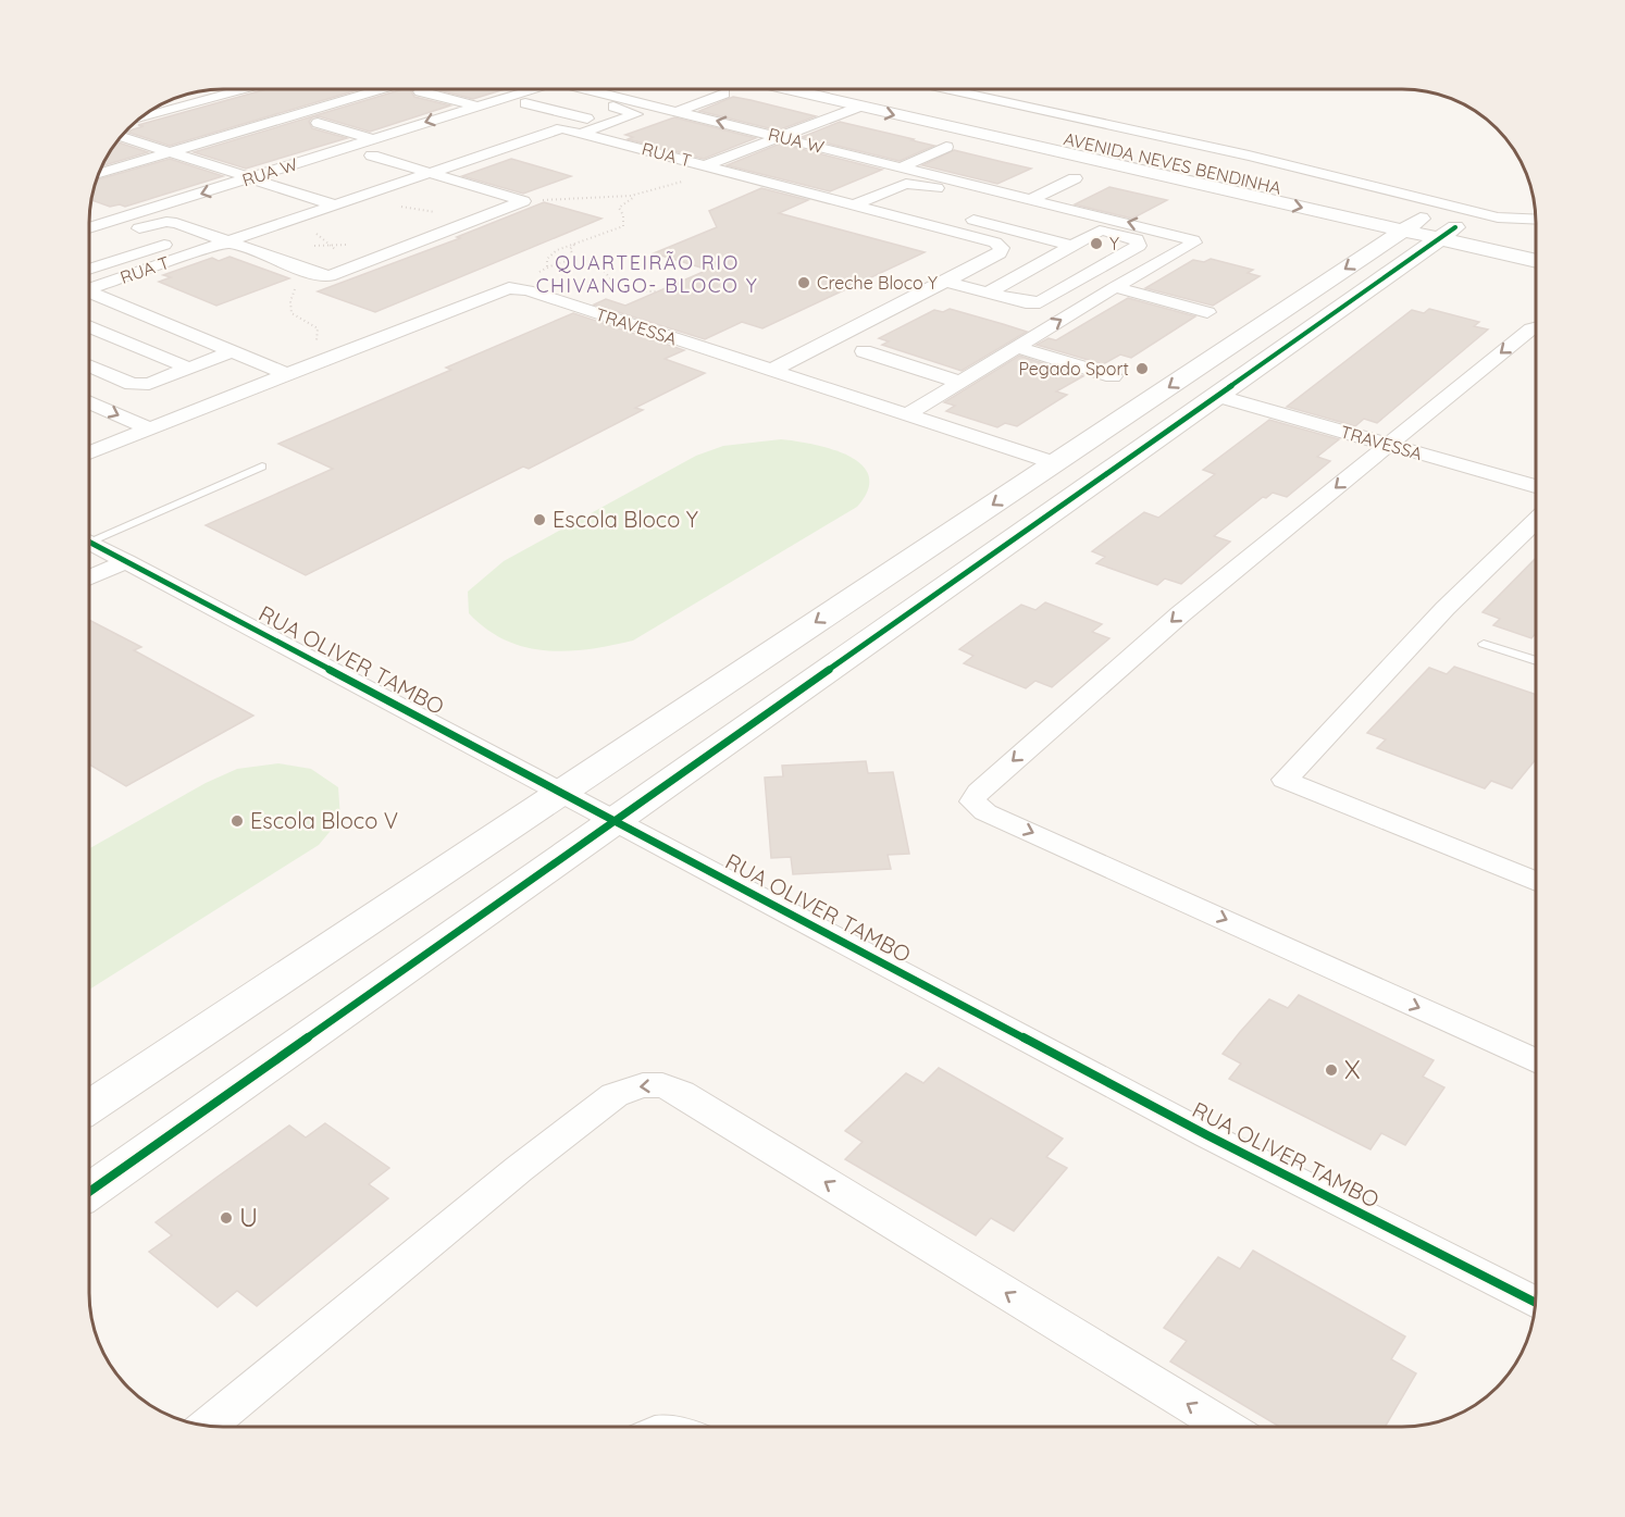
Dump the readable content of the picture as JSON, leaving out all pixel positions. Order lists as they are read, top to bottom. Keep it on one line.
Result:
{"streets":{"street":["RUA W","RUA T","AVENIDA NEVES BENDINHA","TRAVESSA","RUA OLIVER TAMBO"]},"crossings":[["RUA W","TRAVESSA"],["RUA T","TRAVESSA"]],"districts":["QUARTEIRÃO RIO CHIVANGO- BLOCO Y"],"places":["Y","Creche Bloco Y","Pegado Sport","Escola Bloco Y","Escola Bloco V","X","U"]}
